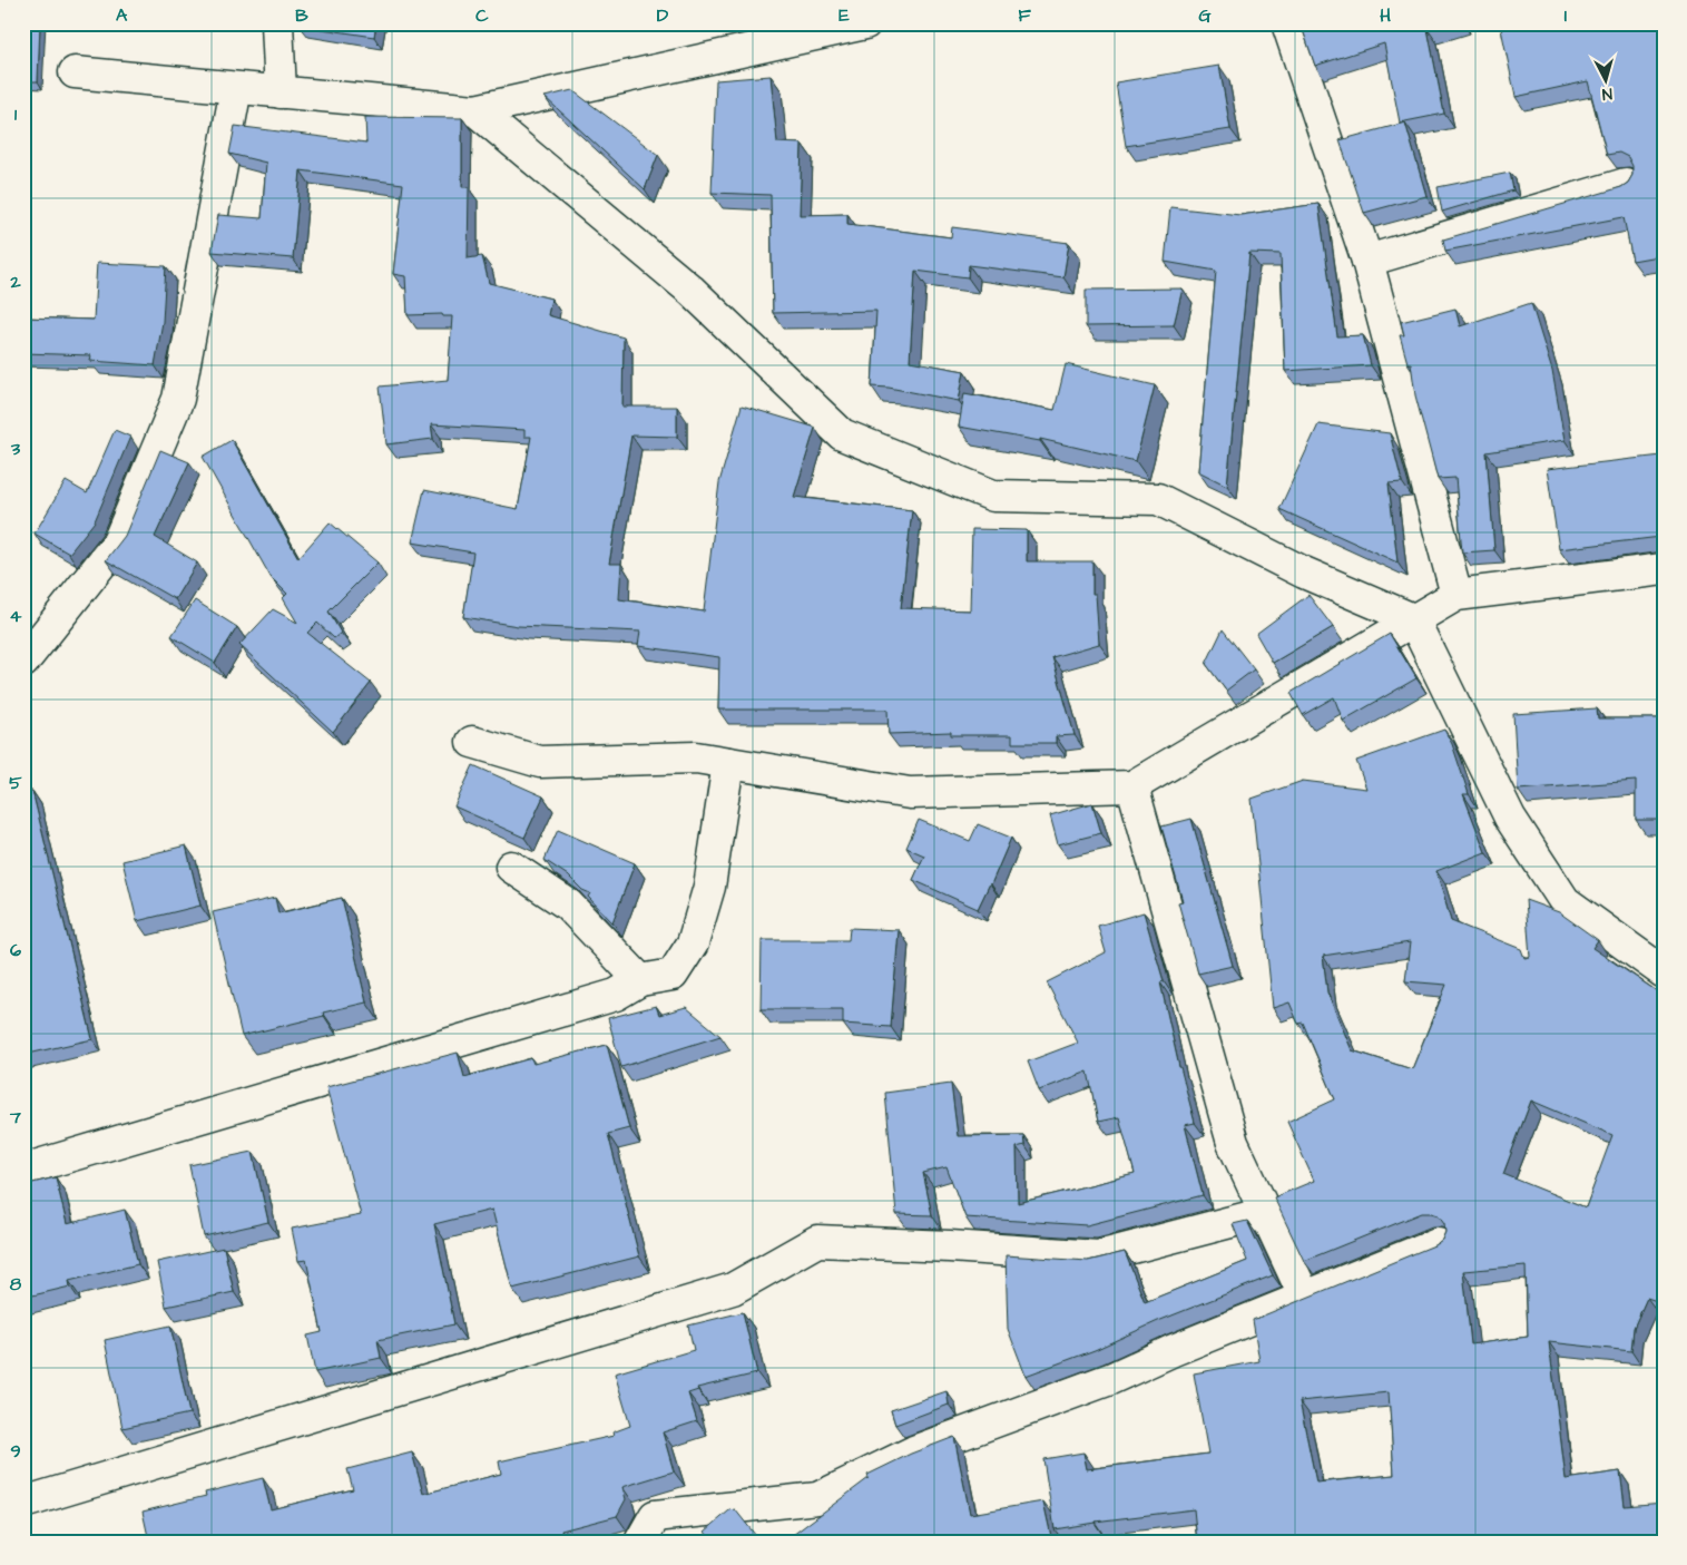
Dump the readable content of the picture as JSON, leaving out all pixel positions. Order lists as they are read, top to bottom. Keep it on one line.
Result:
{"north":"bottom","grid":{"columns":["A","B","C","D","E","F","G","H","I"],"rows":["1","2","3","4","5","6","7","8","9"]}}
